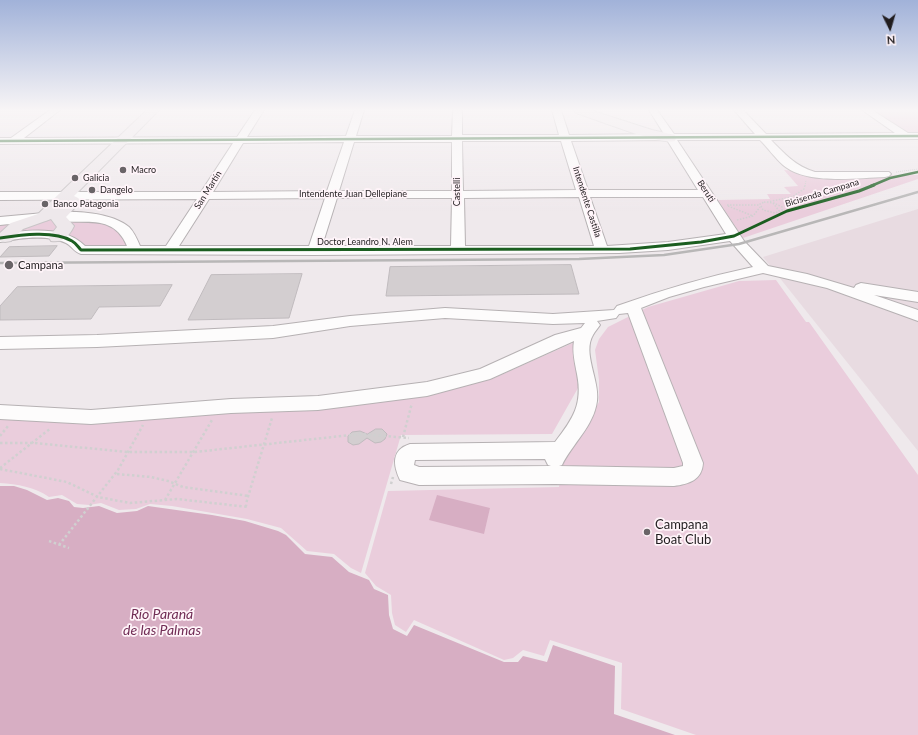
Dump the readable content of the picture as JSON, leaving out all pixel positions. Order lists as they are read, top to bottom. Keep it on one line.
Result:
{"streets":{"street":["San Martín","Beruti","Castelli","Intendente Juan Dellepiane","Intendente Castilla","Doctor Leandro N. Alem"],"cycle path":["Bicisenda Campana"]},"crossings":[["San Martín","Intendente Juan Dellepiane"],["San Martín","Doctor Leandro N. Alem"],["Beruti","Intendente Juan Dellepiane"],["Beruti","Doctor Leandro N. Alem"],["Castelli","Intendente Juan Dellepiane"],["Castelli","Doctor Leandro N. Alem"],["Intendente Juan Dellepiane","Intendente Castilla"],["Intendente Castilla","Doctor Leandro N. Alem"]],"water":["Río Paraná de las Palmas"],"places":["Macro","Galicia","Dangelo","Banco Patagonia","Campana","Campana Boat Club"],"north":"bottom"}
